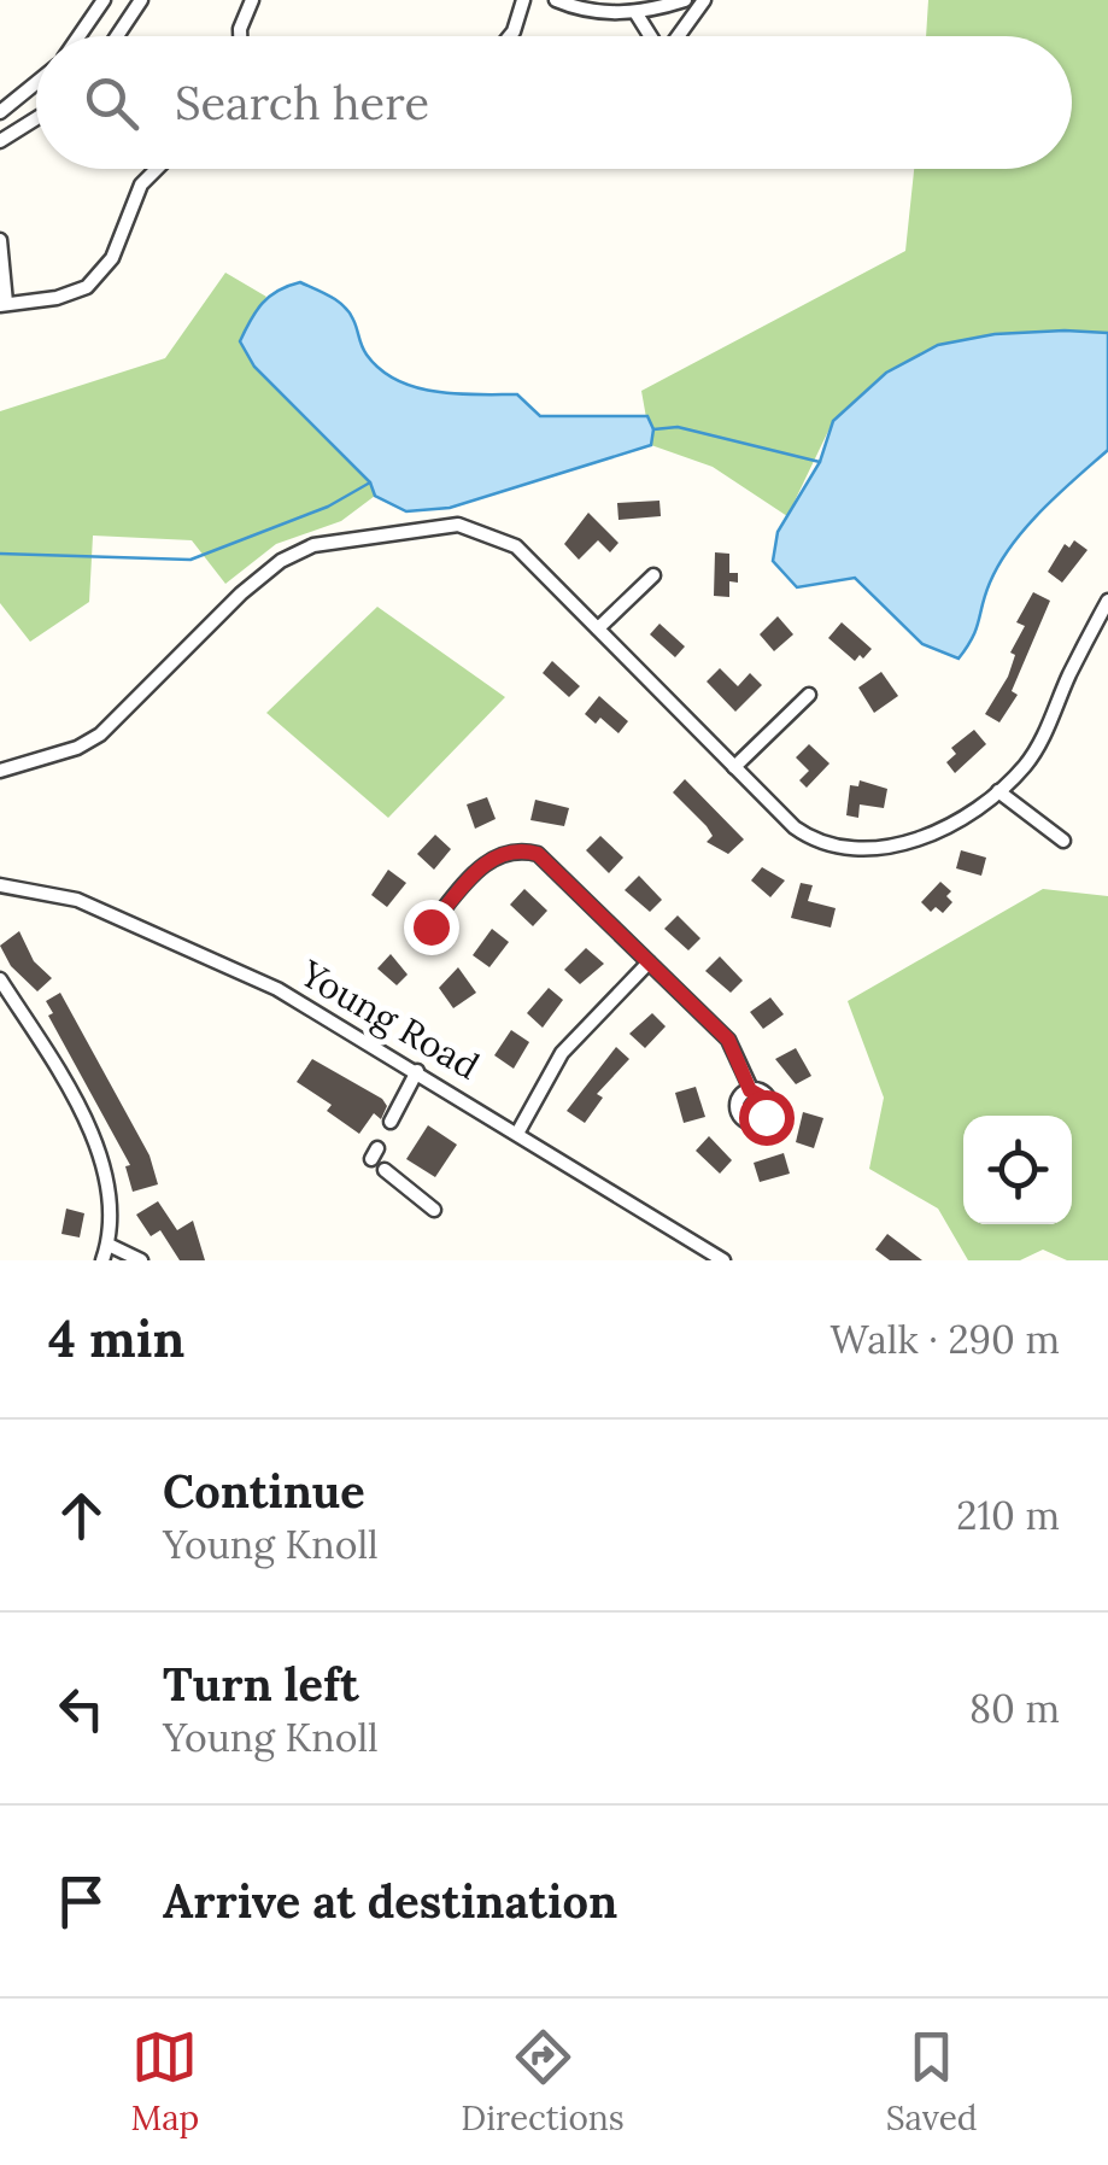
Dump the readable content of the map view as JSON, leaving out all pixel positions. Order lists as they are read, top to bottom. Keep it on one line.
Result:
{"streets":{"street":["Young Road"]},"page":{"search":"Search here","heading":["4 min","Walk · 290 m"],"list":[["Continue","Young Knoll","210 m"],["Turn left","Young Knoll","80 m"],"Arrive at destination"],"nav":["Map","Directions","Saved"]}}
